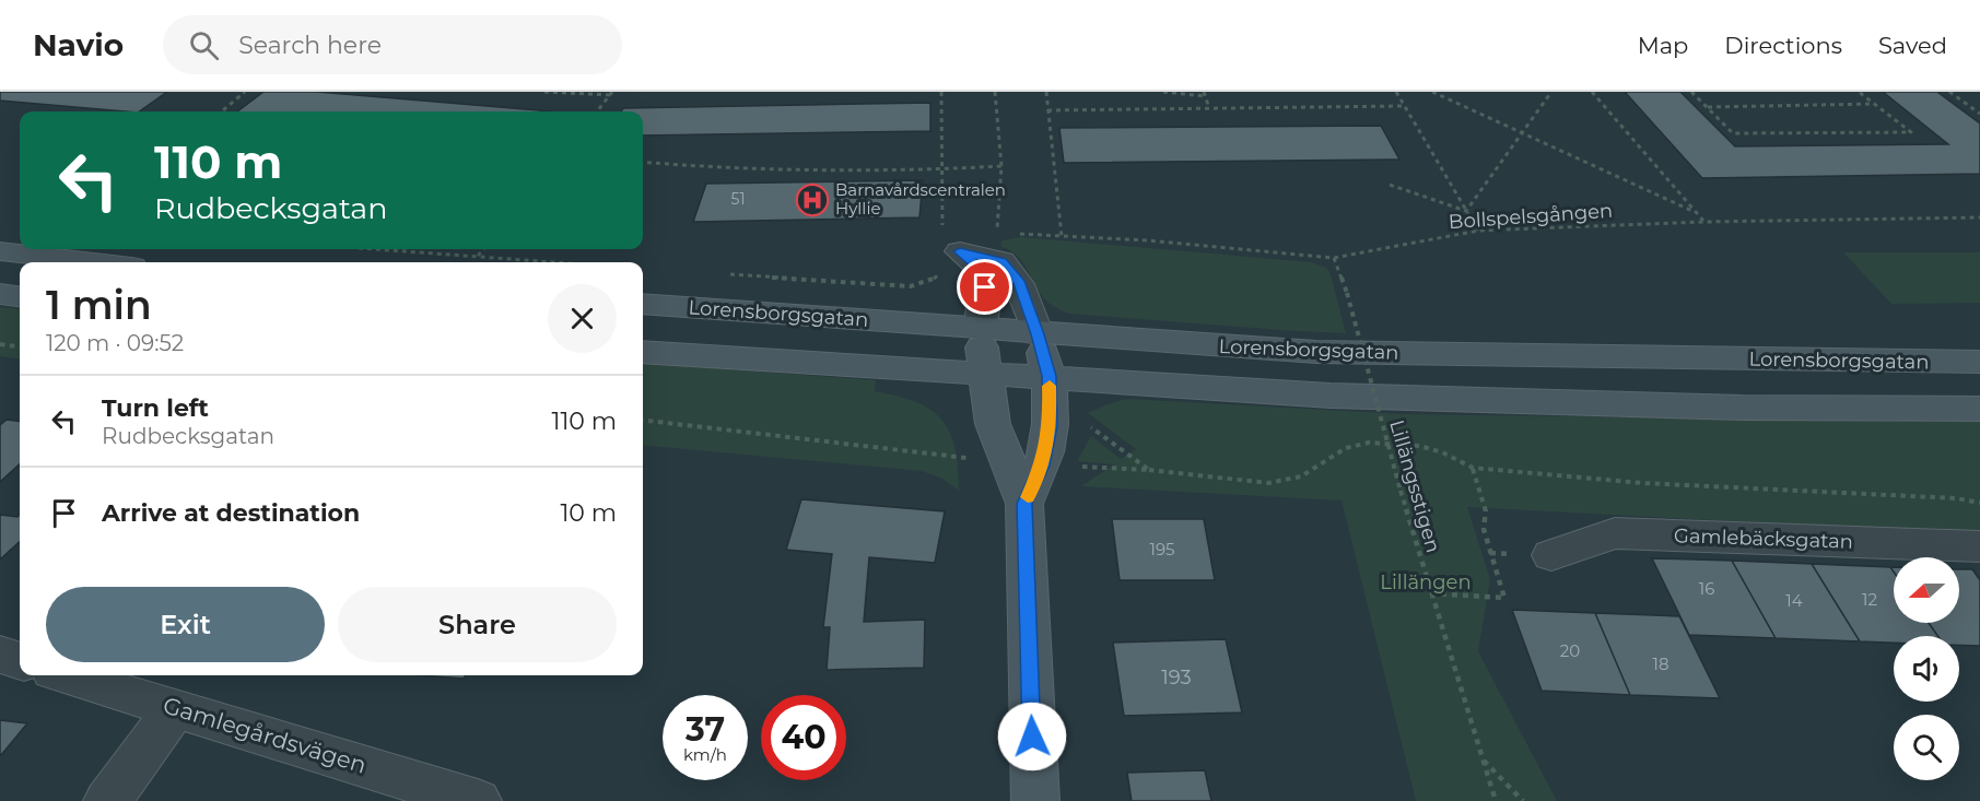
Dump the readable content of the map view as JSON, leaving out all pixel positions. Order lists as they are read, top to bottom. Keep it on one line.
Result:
{"streets":{"main road":["Lorensborgsgatan"],"street":["Gamlebäcksgatan","Gamlegårdsvägen"],"path":["Bollspelsgången","Lillängsstigen"]},"crossings":[["Bollspelsgången","Lillängsstigen"]],"parks":["Lillängen"],"places":{"hospital":["Barnavårdscentralen Hyllie"]},"house_numbers":["51","195","16","12","14","20","18","193"],"north":"left","page":{"header":"Navio","search":"Search here","nav":["Map","Directions","Saved"],"turn":["110 m","Rudbecksgatan"],"heading":["1 min","120 m · 09:52"],"list":[{"name":"Turn left","note":"Rudbecksgatan","value":"110 m"},{"name":"Arrive at destination","value":"10 m"}],"buttons":["Exit","Share"],"speed":"37 km/h","limit":"40"}}
